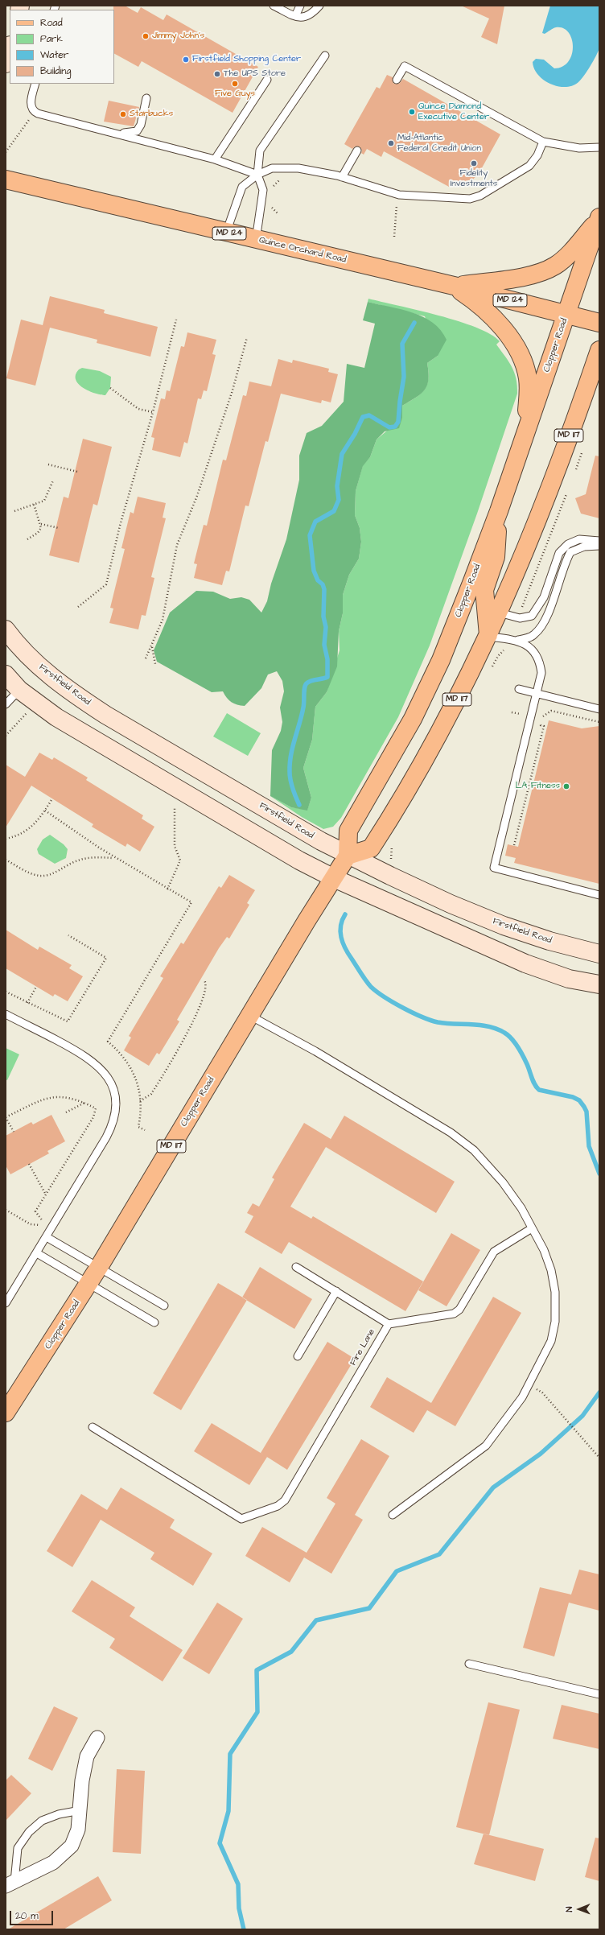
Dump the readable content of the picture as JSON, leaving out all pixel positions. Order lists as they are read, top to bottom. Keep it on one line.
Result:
{"streets":{"main road":["MD 124","Quince Orchard Road","Clopper Road","MD 117"],"street":["Firstfield Road"],"lane":["Fire Lane"]},"crossings":[["Quince Orchard Road","Clopper Road"],["Quince Orchard Road","MD 117"],["Clopper Road","MD 117"],["Clopper Road","Firstfield Road"],["MD 117","Firstfield Road"]],"places":["Jimmy John's","Firstfield Shopping Center","The UPS Store","Five Guys","Quince Diamond Executive Center","Starbucks","Mid-Atlantic Federal Credit Union","Fidelity Investments","LA Fitness"],"legend":["Road","Park","Water","Building"],"scale_bar":"20 m","north":"left"}
